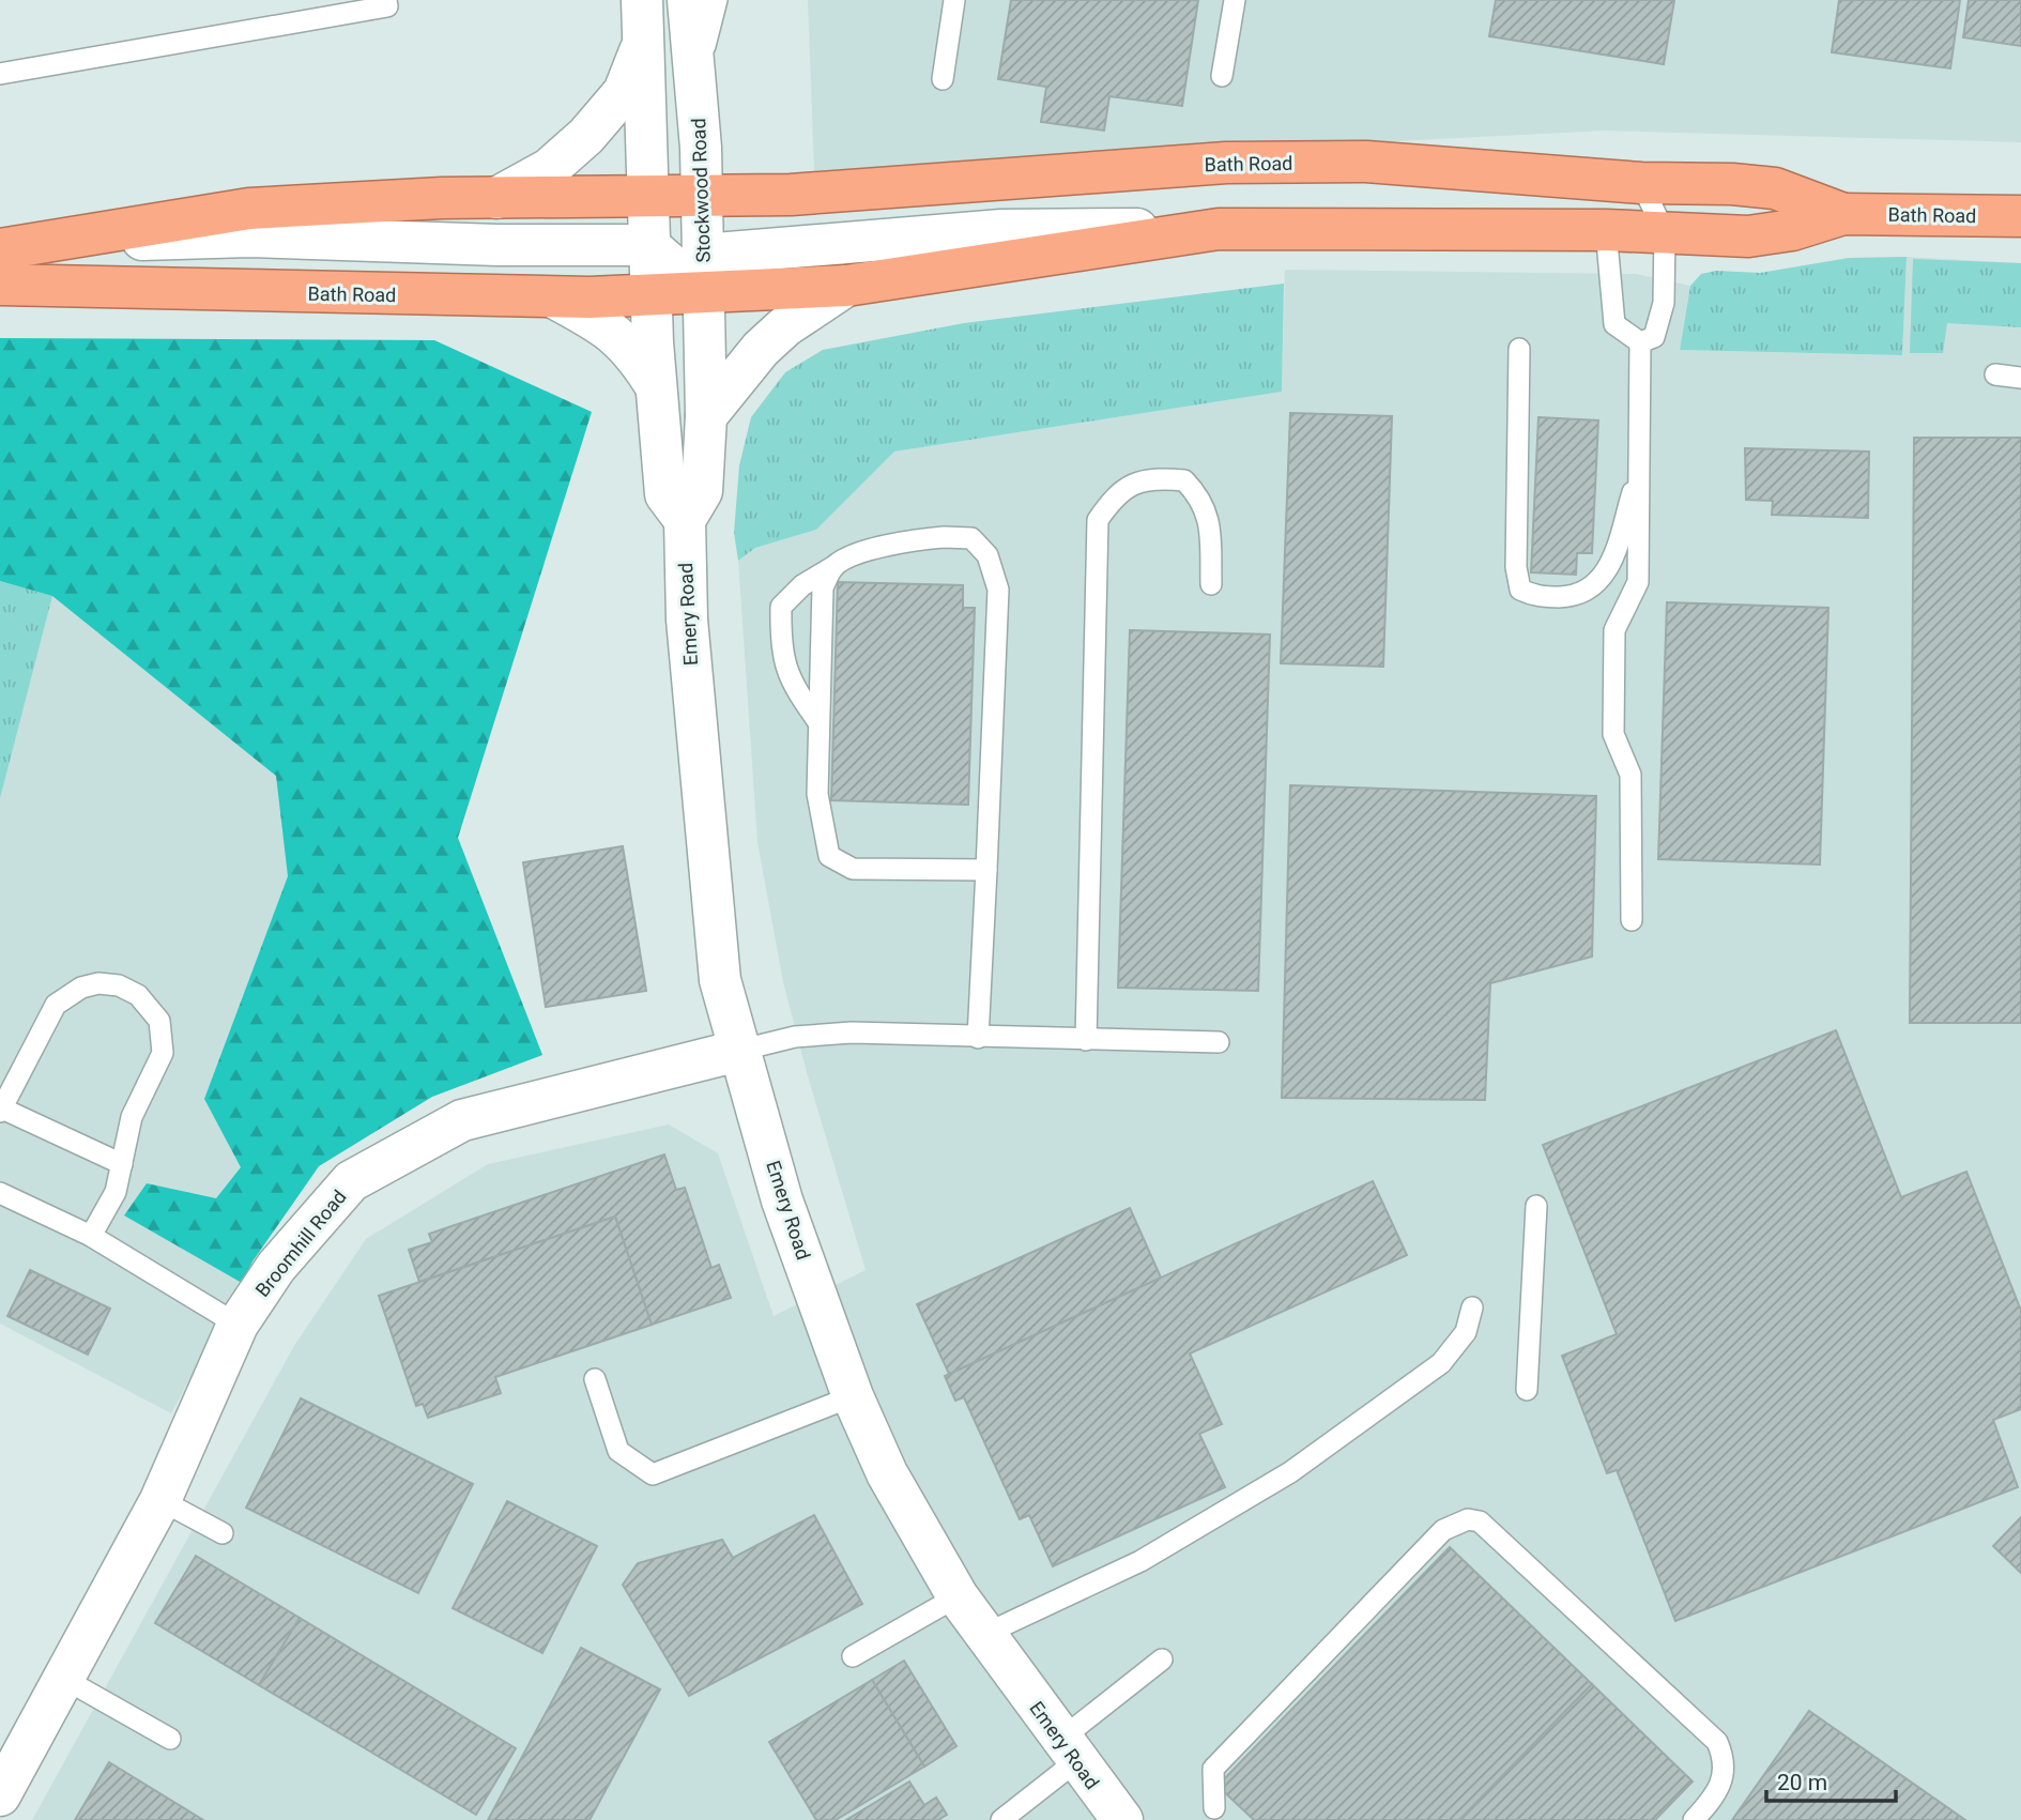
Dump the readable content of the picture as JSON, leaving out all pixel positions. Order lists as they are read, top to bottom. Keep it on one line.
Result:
{"streets":{"highway":["Bath Road"],"street":["Stockwood Road","Emery Road","Broomhill Road"]},"crossings":[["Bath Road","Stockwood Road"],["Bath Road","Emery Road"],["Stockwood Road","Emery Road"],["Emery Road","Broomhill Road"]],"scale_bar":"20 m"}
